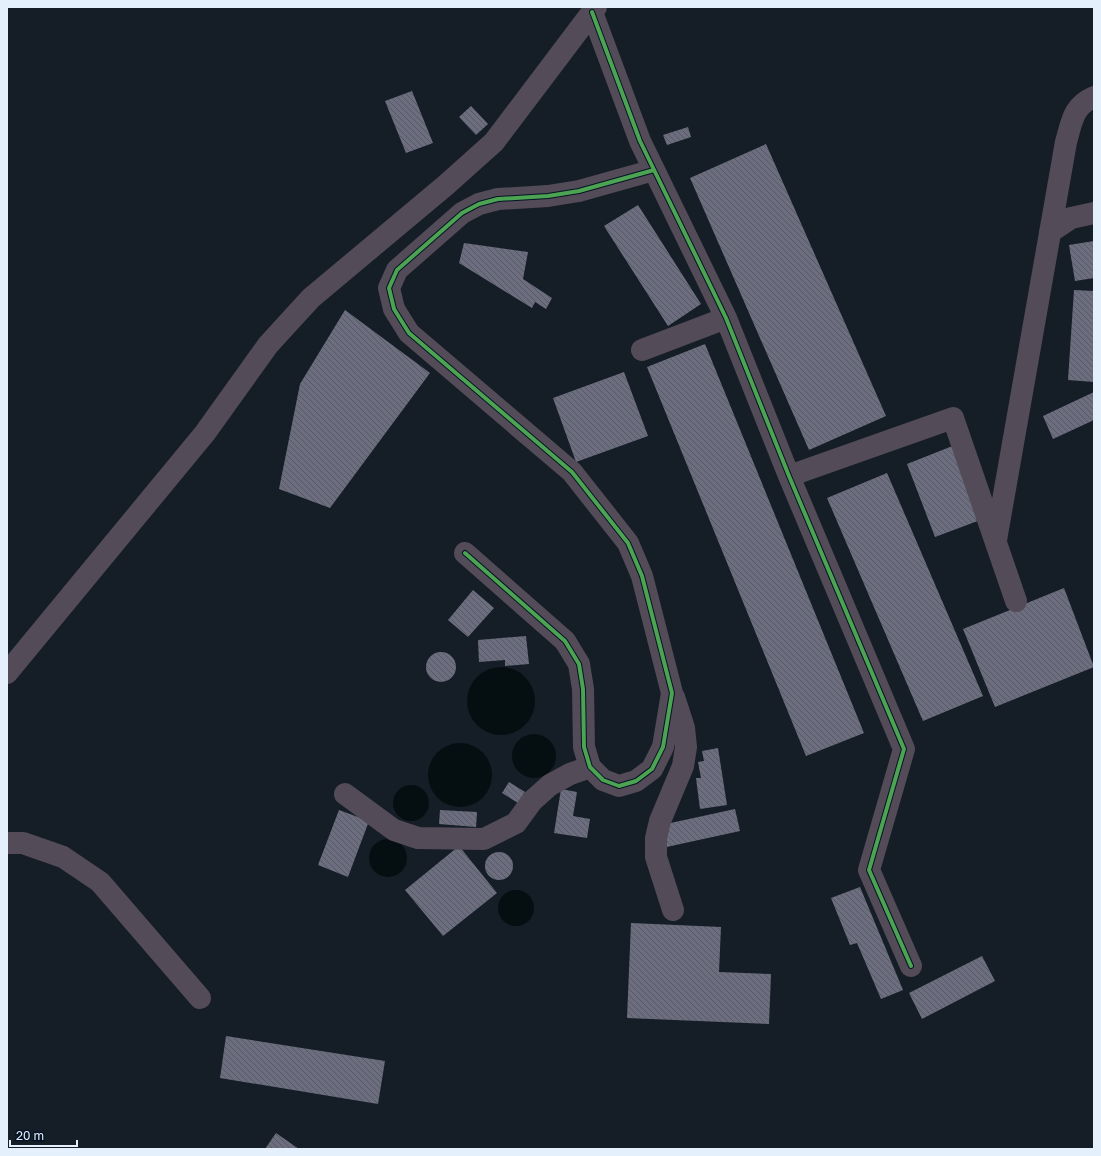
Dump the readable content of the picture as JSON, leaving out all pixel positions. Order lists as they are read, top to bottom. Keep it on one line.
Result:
{"scale_bar":"20 m"}
